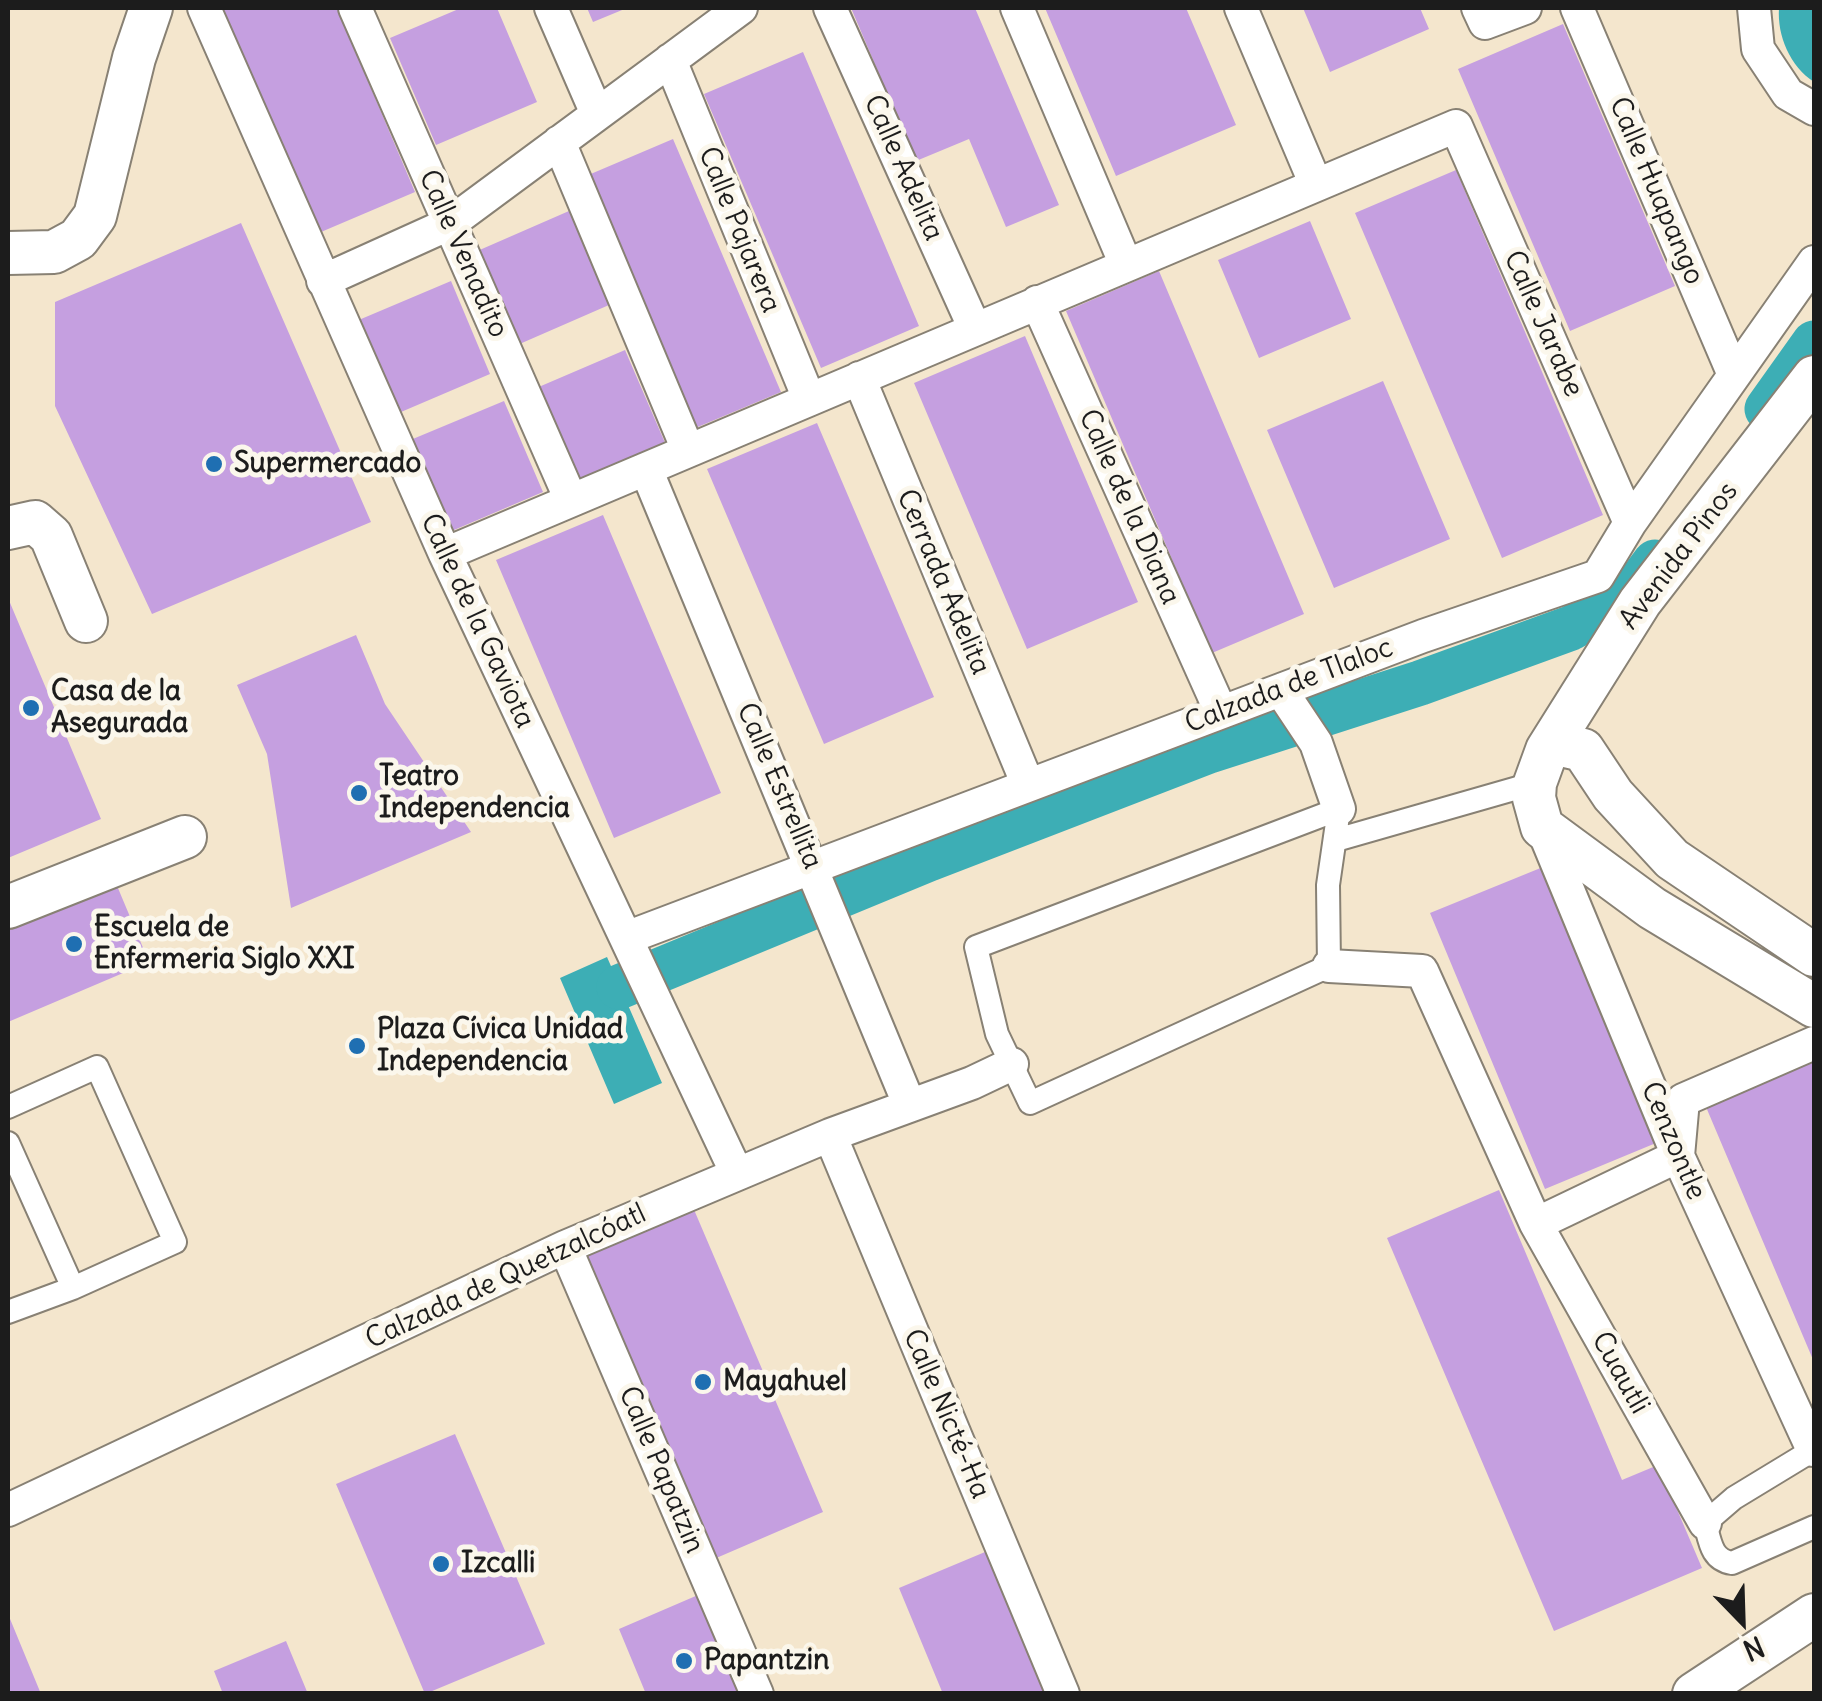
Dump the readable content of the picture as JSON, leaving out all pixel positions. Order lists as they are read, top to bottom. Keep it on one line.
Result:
{"streets":{"street":["Calle Adelita","Calle Huapango","Calle Pajarera","Calle Venadito","Calle Jarabe","Calle de la Diana","Avenida Pinos","Cerrada Adelita","Calle de la Gaviota","Calzada de Tlaloc","Calle Estrellita","Cenzontle","Calzada de Quetzalcóatl","Cuautli","Calle Nicté-Ha","Calle Papatzin"]},"crossings":[["Calle Huapango","Calzada de Tlaloc"],["Calle Jarabe","Calzada de Tlaloc"],["Calle de la Diana","Calzada de Tlaloc"],["Cerrada Adelita","Calzada de Tlaloc"],["Calle de la Gaviota","Calzada de Tlaloc"],["Calle de la Gaviota","Calzada de Quetzalcóatl"],["Calzada de Tlaloc","Calle Estrellita"],["Calle Estrellita","Calzada de Quetzalcóatl"],["Calzada de Quetzalcóatl","Calle Nicté-Ha"],["Calzada de Quetzalcóatl","Calle Papatzin"]],"places":["Supermercado","Casa de la Asegurada","Teatro Independencia","Escuela de Enfermeria Siglo XXI","Plaza Cívica Unidad Independencia","Mayahuel","Izcalli","Papantzin"],"north":"bottom right"}
